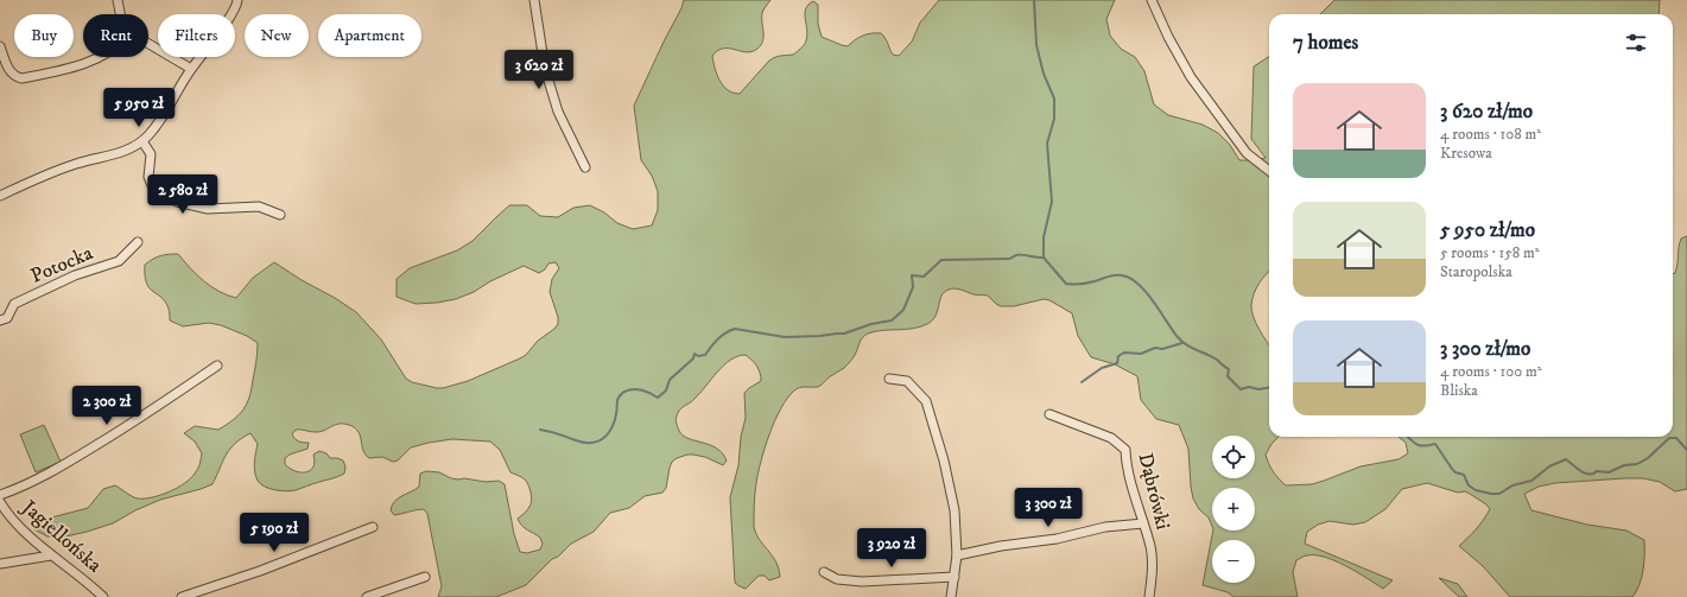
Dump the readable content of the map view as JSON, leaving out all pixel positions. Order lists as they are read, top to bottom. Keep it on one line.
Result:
{"streets":{"street":["Potocka","Dąbrówki","Jagiellońska"]},"page":{"chip":["Buy","Rent","Filters","New","Apartment"],"heading":"7 homes","price":["3 620 zł","5 950 zł","2 580 zł","2 300 zł","3 300 zł","5 190 zł","3 920 zł"],"list":[{"name":"3 620 zł/mo","note":"4 rooms · 108 m² · Kresowa"},{"name":"5 950 zł/mo","note":"5 rooms · 158 m² · Staropolska"},{"name":"3 300 zł/mo","note":"4 rooms · 100 m² · Bliska"}],"map_buttons":["+","−"]}}
